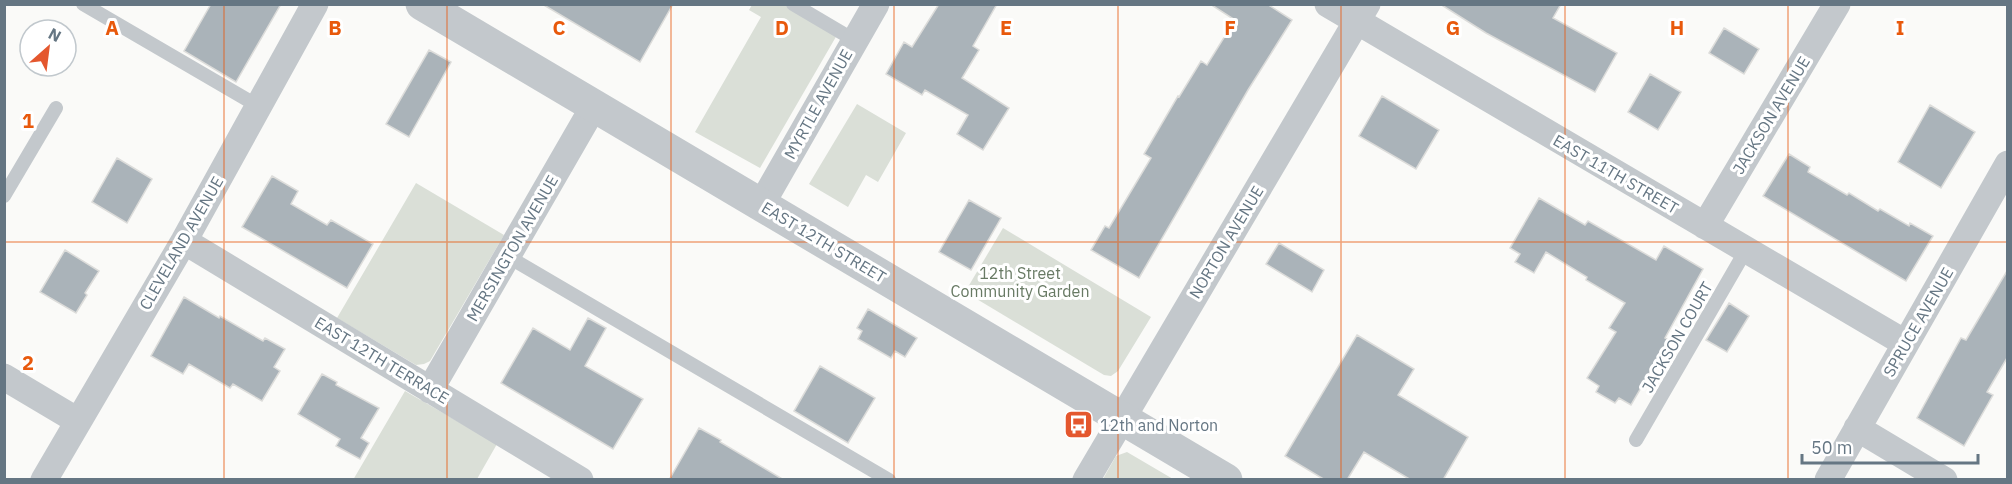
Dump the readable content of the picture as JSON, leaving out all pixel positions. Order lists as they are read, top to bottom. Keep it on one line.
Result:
{"streets":{"street":["MYRTLE AVENUE","JACKSON AVENUE","EAST 11TH STREET","EAST 12TH STREET","NORTON AVENUE","CLEVELAND AVENUE","MERSINGTON AVENUE","SPRUCE AVENUE","EAST 12TH TERRACE"],"lane":["JACKSON COURT"]},"crossings":[["MYRTLE AVENUE","EAST 12TH STREET"],["JACKSON AVENUE","EAST 11TH STREET"],["EAST 11TH STREET","NORTON AVENUE"],["EAST 11TH STREET","SPRUCE AVENUE"],["EAST 11TH STREET","JACKSON COURT"],["EAST 12TH STREET","NORTON AVENUE"],["EAST 12TH STREET","MERSINGTON AVENUE"],["CLEVELAND AVENUE","EAST 12TH TERRACE"],["MERSINGTON AVENUE","EAST 12TH TERRACE"]],"parks":["12th Street Community Garden"],"places":{"bus stop":["12th and Norton"]},"scale_bar":"50 m","north":"top right","grid":{"columns":["A","B","C","D","E","F","G","H","I"],"rows":["1","2"]}}
